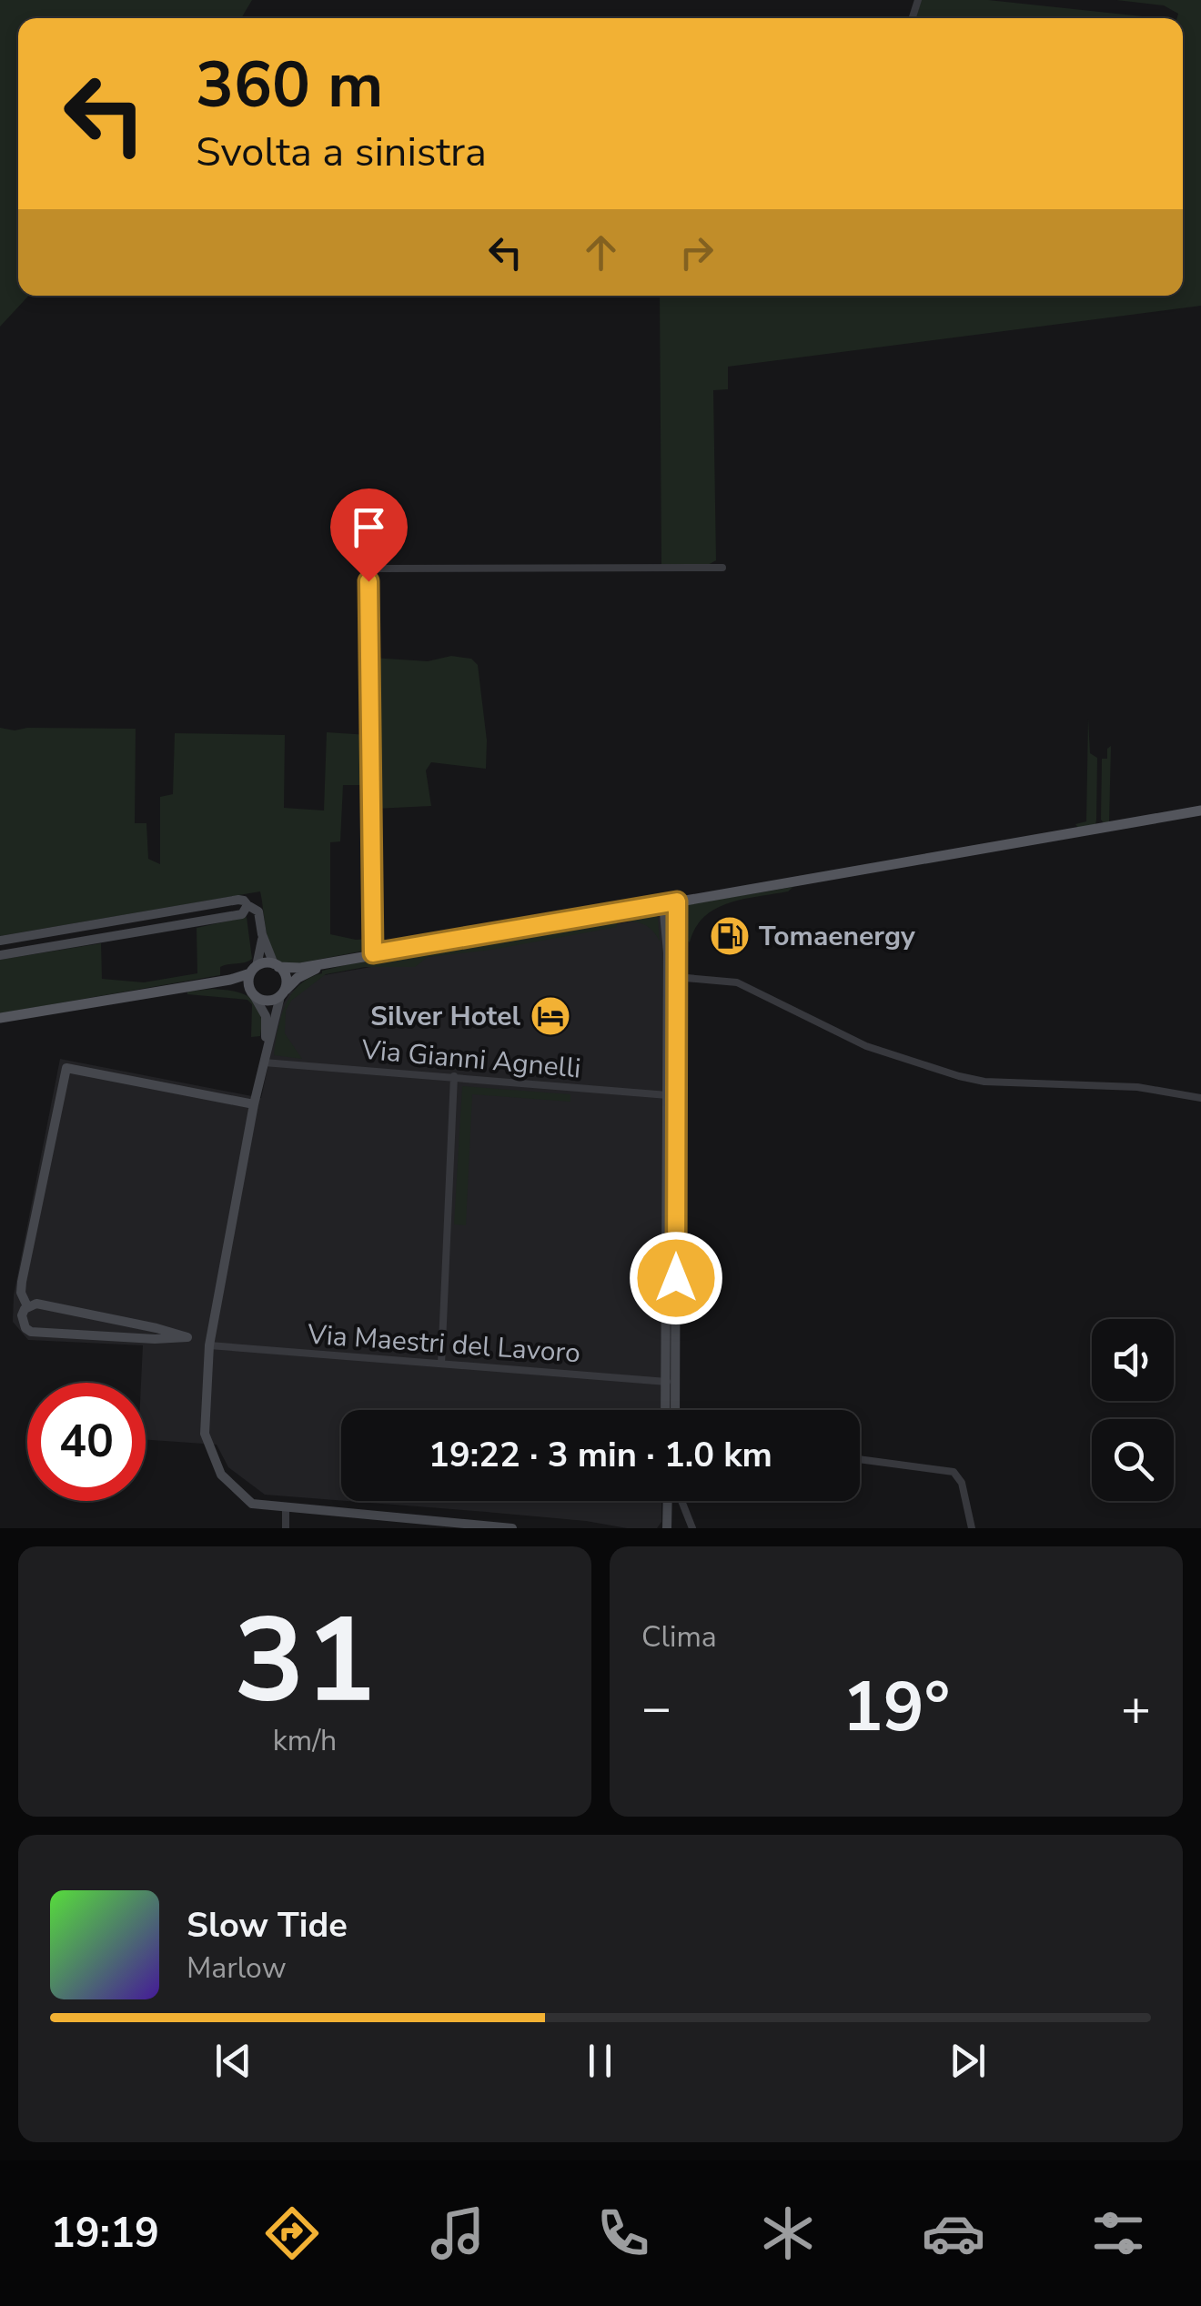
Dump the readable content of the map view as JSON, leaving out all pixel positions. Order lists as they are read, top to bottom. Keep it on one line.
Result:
{"streets":{"street":["Via Gianni Agnelli","Via Maestri del Lavoro"]},"places":{"fuel station":["Tomaenergy"],"hotel":["Silver Hotel"]},"page":{"turn":["360 m","Svolta a sinistra"],"limit":"40","trip":"19:22 · 3 min · 1.0 km","tile":[["31","km/h"],"Clima"],"heat":["−","19°","+"],"song":["Slow Tide","Marlow"],"tabs":"19:19"}}
